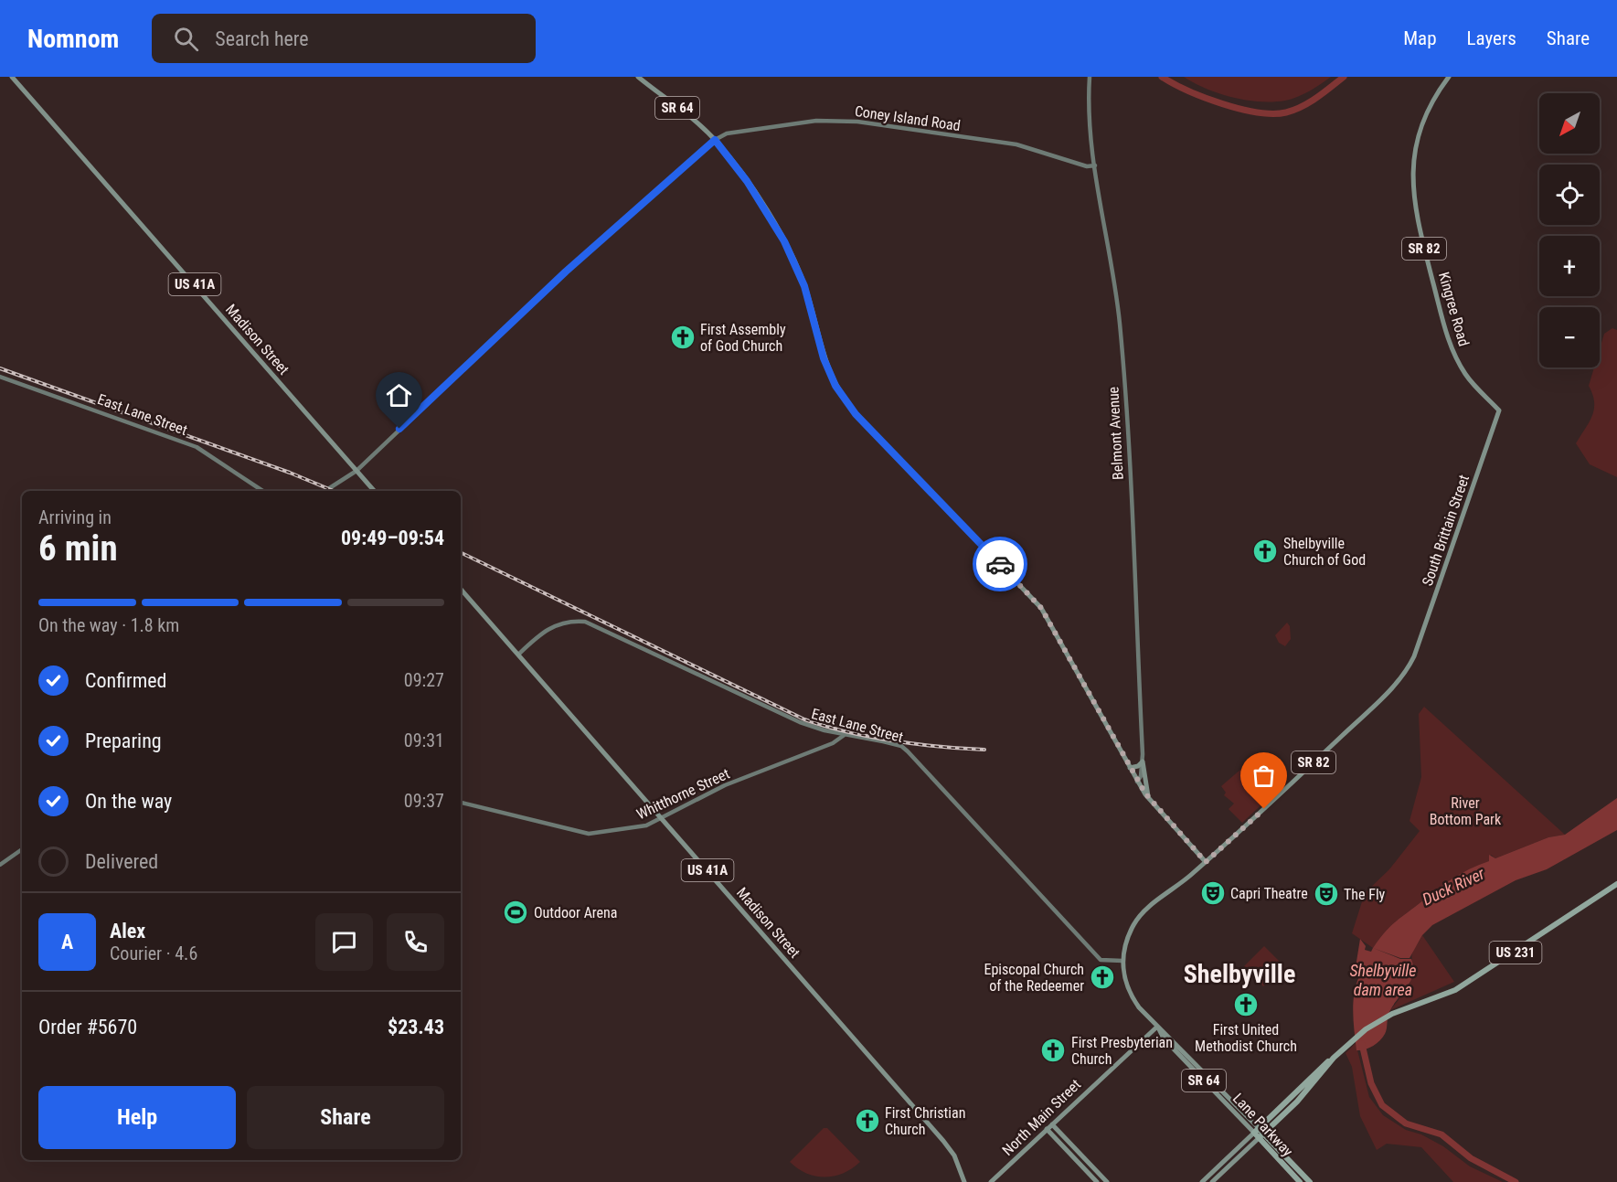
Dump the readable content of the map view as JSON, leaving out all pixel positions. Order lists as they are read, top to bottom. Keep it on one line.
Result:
{"streets":{"highway":["US 231","Lane Parkway"],"main road":["SR 64","SR 82","US 41A","Kingree Road","Madison Street","South Brittain Street","North Main Street"],"street":["Coney Island Road","East Lane Street","Belmont Avenue","Whitthorne Street"]},"crossings":[["SR 64","Coney Island Road"],["SR 64","East Lane Street"],["SR 64","Belmont Avenue"],["SR 64","South Brittain Street"],["SR 64","North Main Street"],["SR 64","Lane Parkway"],["Coney Island Road","Belmont Avenue"],["Kingree Road","South Brittain Street"],["Madison Street","East Lane Street"],["Madison Street","Whitthorne Street"],["East Lane Street","Whitthorne Street"],["US 231","Lane Parkway"],["North Main Street","Lane Parkway"]],"districts":["Shelbyville"],"water":["Duck River","Shelbyville dam area"],"parks":["River Bottom Park"],"places":{"church":["First Assembly of God Church","Shelbyville Church of God","Episcopal Church of the Redeemer","First United Methodist Church","First Presbyterian Church","First Christian Church"],"theatre":["Capri Theatre","The Fly"],"sports":["Outdoor Arena"]},"north":"bottom left","page":{"header":"Nomnom","search":"Search here","nav":["Map","Layers","Share"],"map_buttons":["+","−"],"heading":["6 min","Arriving in","09:49–09:54"],"panel":["Alex","Courier · 4.6","Order #5670","$23.43"],"bar":"On the way · 1.8 km","list":[["Confirmed","09:27"],["Preparing","09:31"],["On the way","09:37"],"Delivered"],"round":"A","buttons":["Help","Share"]}}
